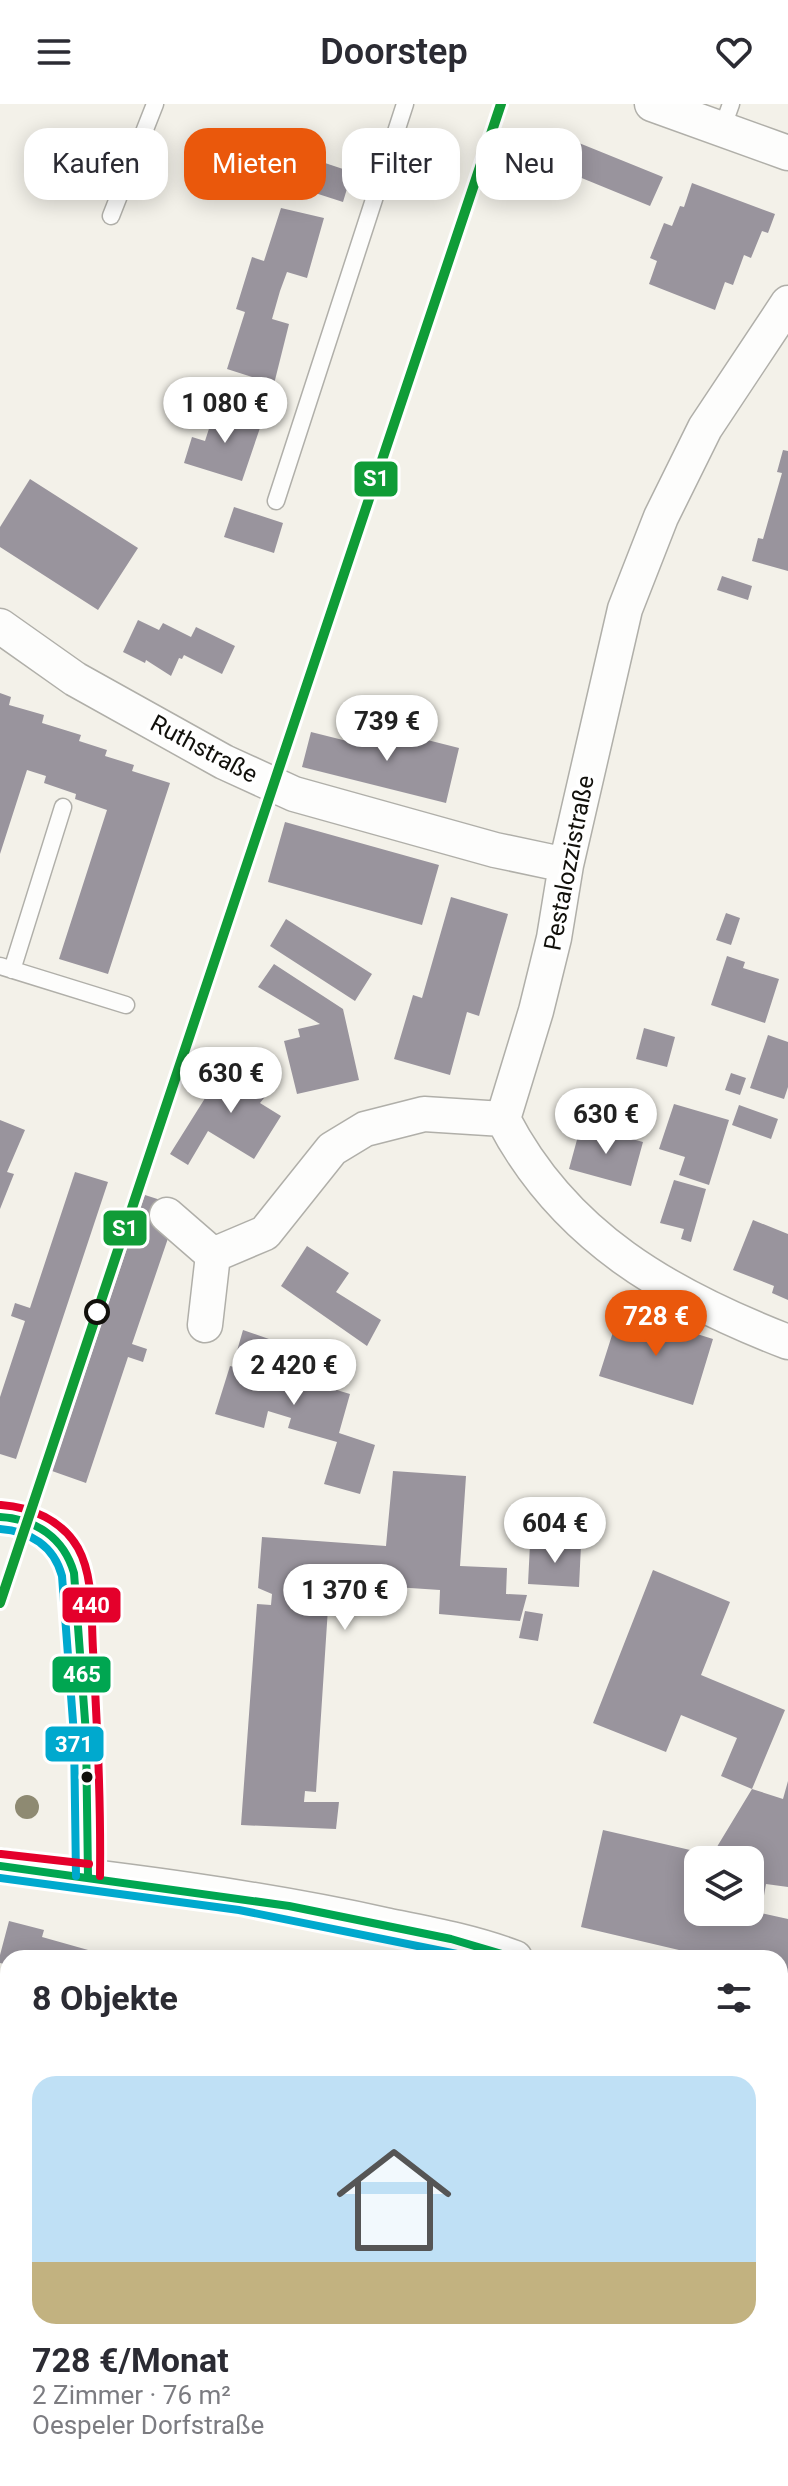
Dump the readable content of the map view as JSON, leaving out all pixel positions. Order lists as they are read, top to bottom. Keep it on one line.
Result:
{"streets":{"street":["Ruthstraße","Pestalozzistraße"]},"crossings":[["Ruthstraße","Pestalozzistraße"]],"lines":["transit line S1","transit line 440","transit line 465","transit line 371"],"page":{"header":"Doorstep","chip":["Kaufen","Mieten","Filter","Neu"],"price":["1 080 €","739 €","630 €","630 €","728 €","2 420 €","604 €","1 370 €"],"heading":"8 Objekte","list":[{"name":"728 €/Monat","note":"2 Zimmer · 76 m² · Oespeler Dorfstraße"}]}}
